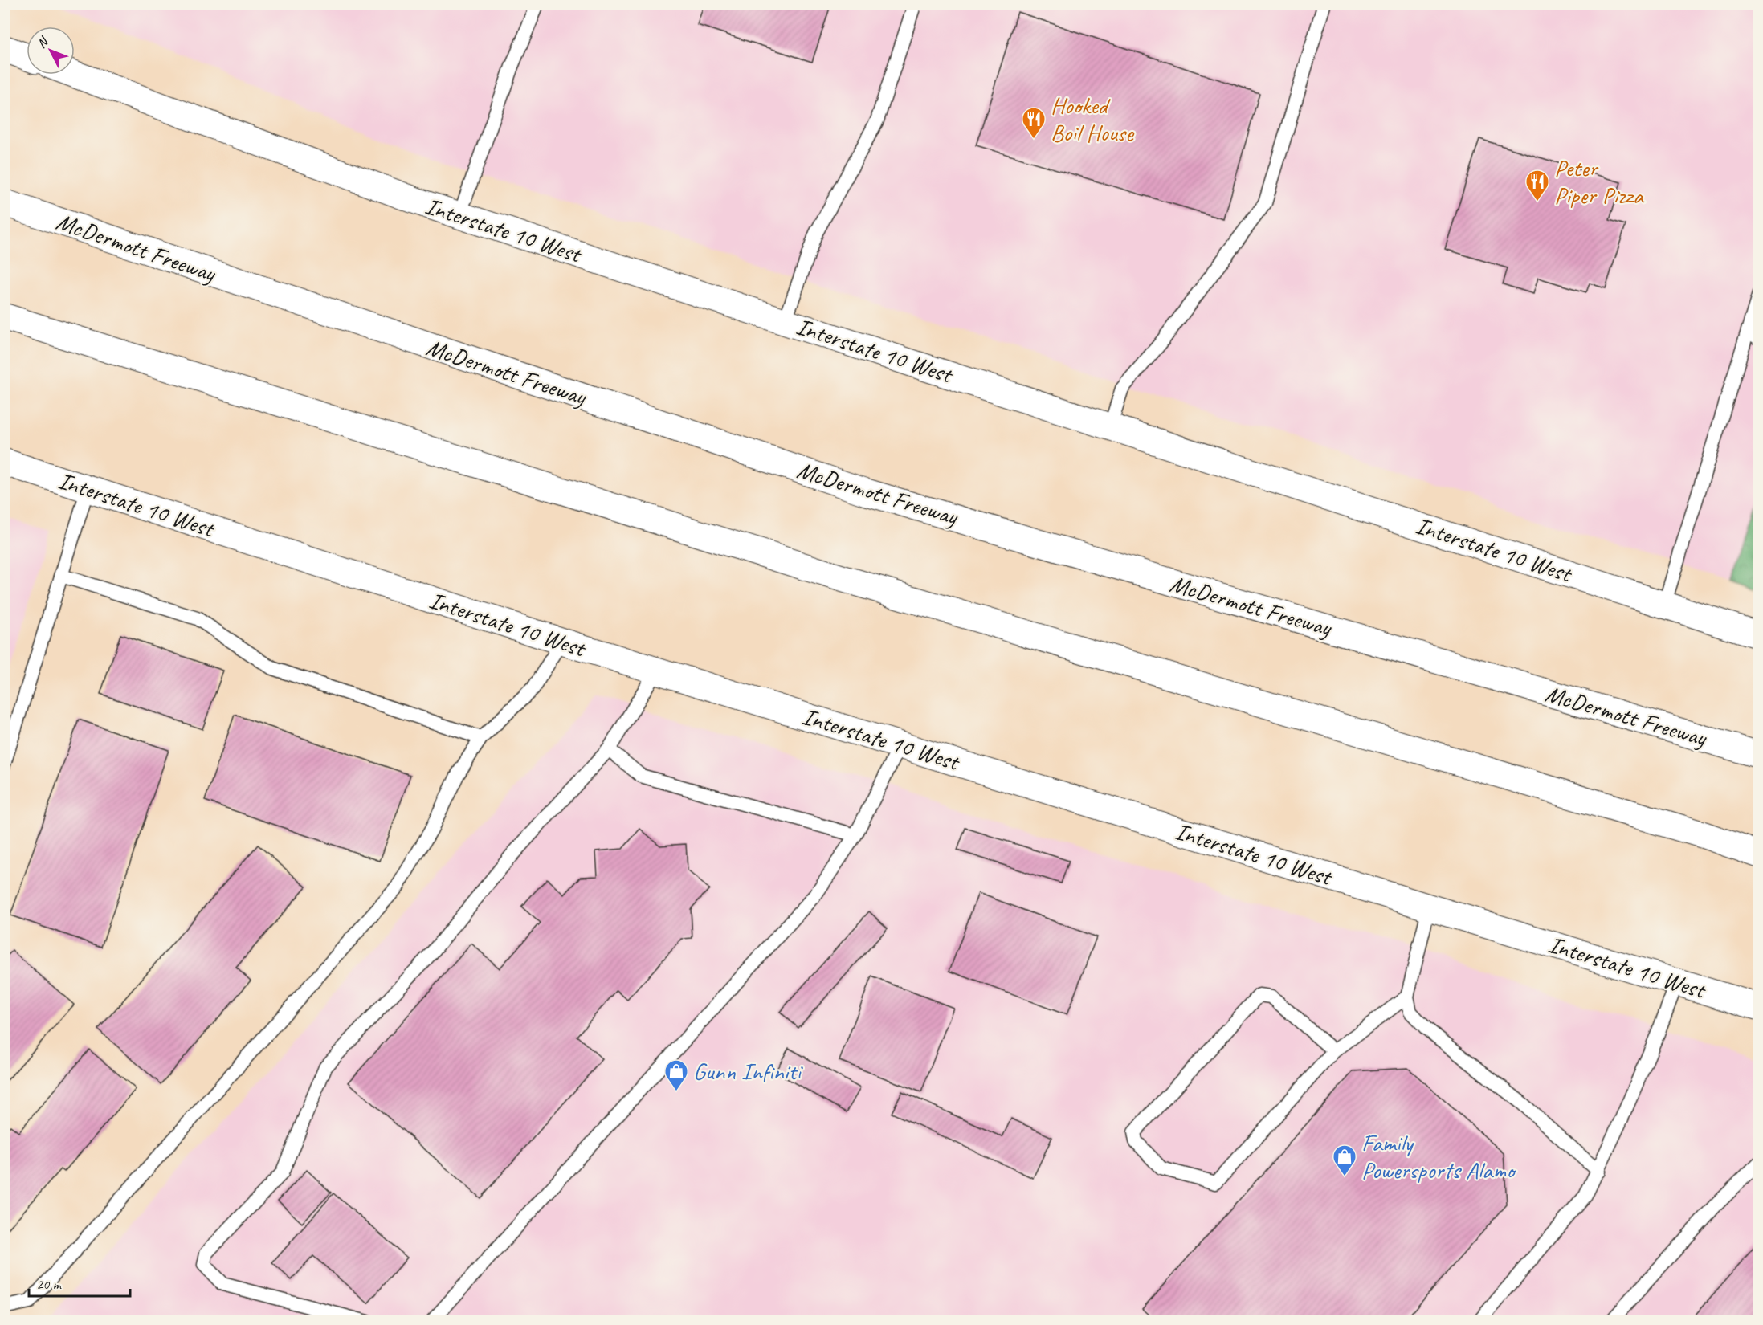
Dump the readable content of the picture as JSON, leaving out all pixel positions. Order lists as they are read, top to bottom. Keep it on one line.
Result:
{"streets":{"main road":["Interstate 10 West","McDermott Freeway"]},"places":{"restaurant":["Hooked Boil House","Peter Piper Pizza"],"shop":["Gunn Infiniti","Family Powersports Alamo"]},"scale_bar":"20 m","north":"top left"}
